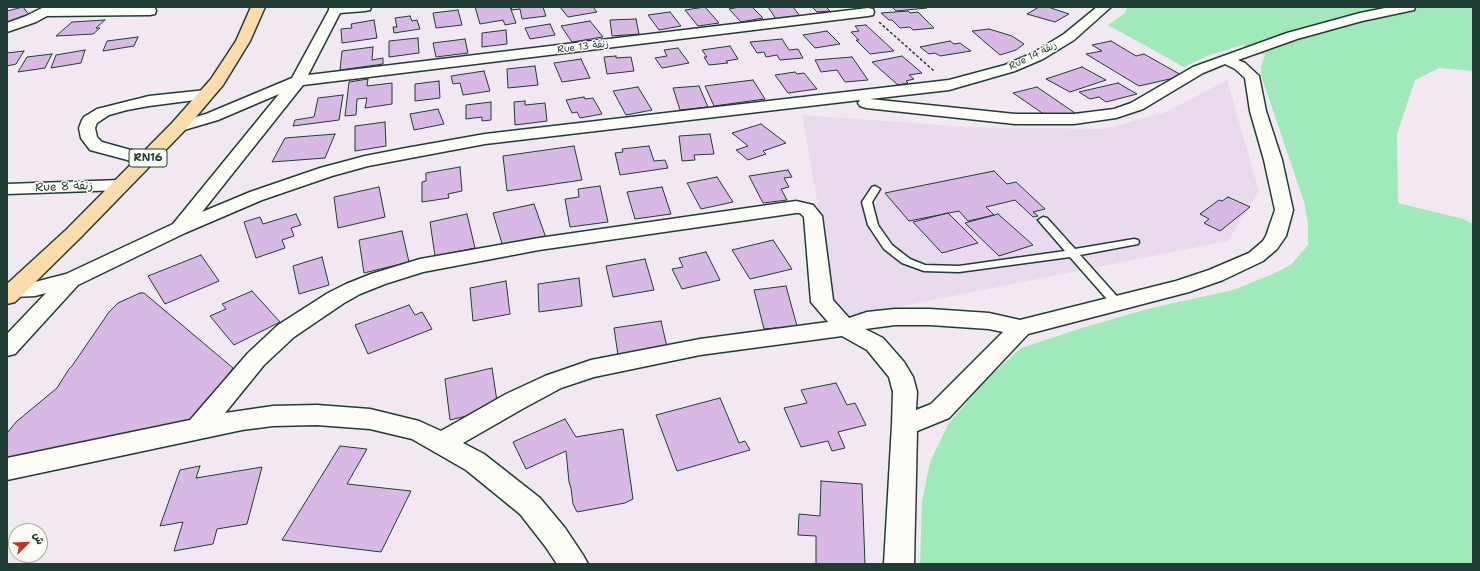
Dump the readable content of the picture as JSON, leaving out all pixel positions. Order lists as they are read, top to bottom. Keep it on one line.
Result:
{"streets":{"main road":["RN16"],"street":["Rue 13 زنقة","Rue 14 زنقة","Rue 8 زنقة"]},"crossings":[["Rue 13 زنقة","RN16"],["RN16","Rue 8 زنقة"]],"north":"top right"}
